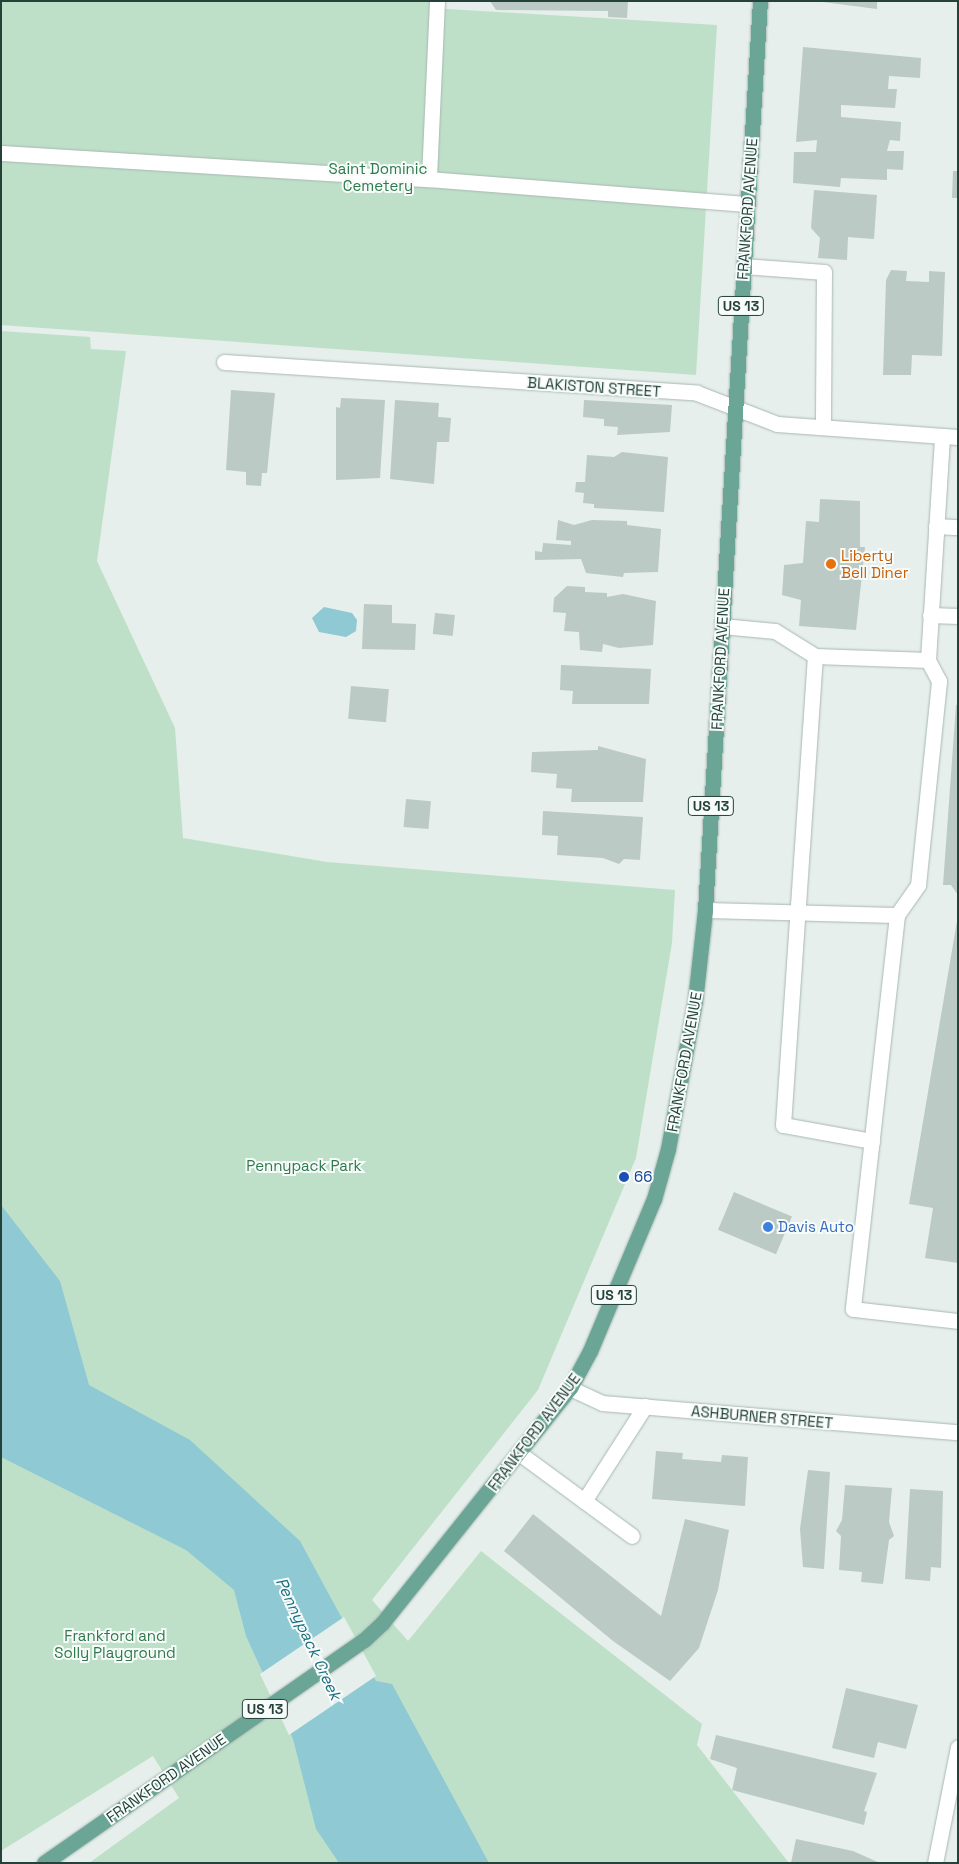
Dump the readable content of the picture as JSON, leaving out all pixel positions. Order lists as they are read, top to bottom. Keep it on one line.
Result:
{"streets":{"main road":["FRANKFORD AVENUE","US 13"],"street":["BLAKISTON STREET","ASHBURNER STREET"]},"crossings":[["FRANKFORD AVENUE","BLAKISTON STREET"],["FRANKFORD AVENUE","ASHBURNER STREET"]],"water":["Pennypack Creek"],"parks":["Saint Dominic Cemetery","Pennypack Park","Frankford and Solly Playground"],"places":["Liberty Bell Diner","66","Davis Auto"]}
